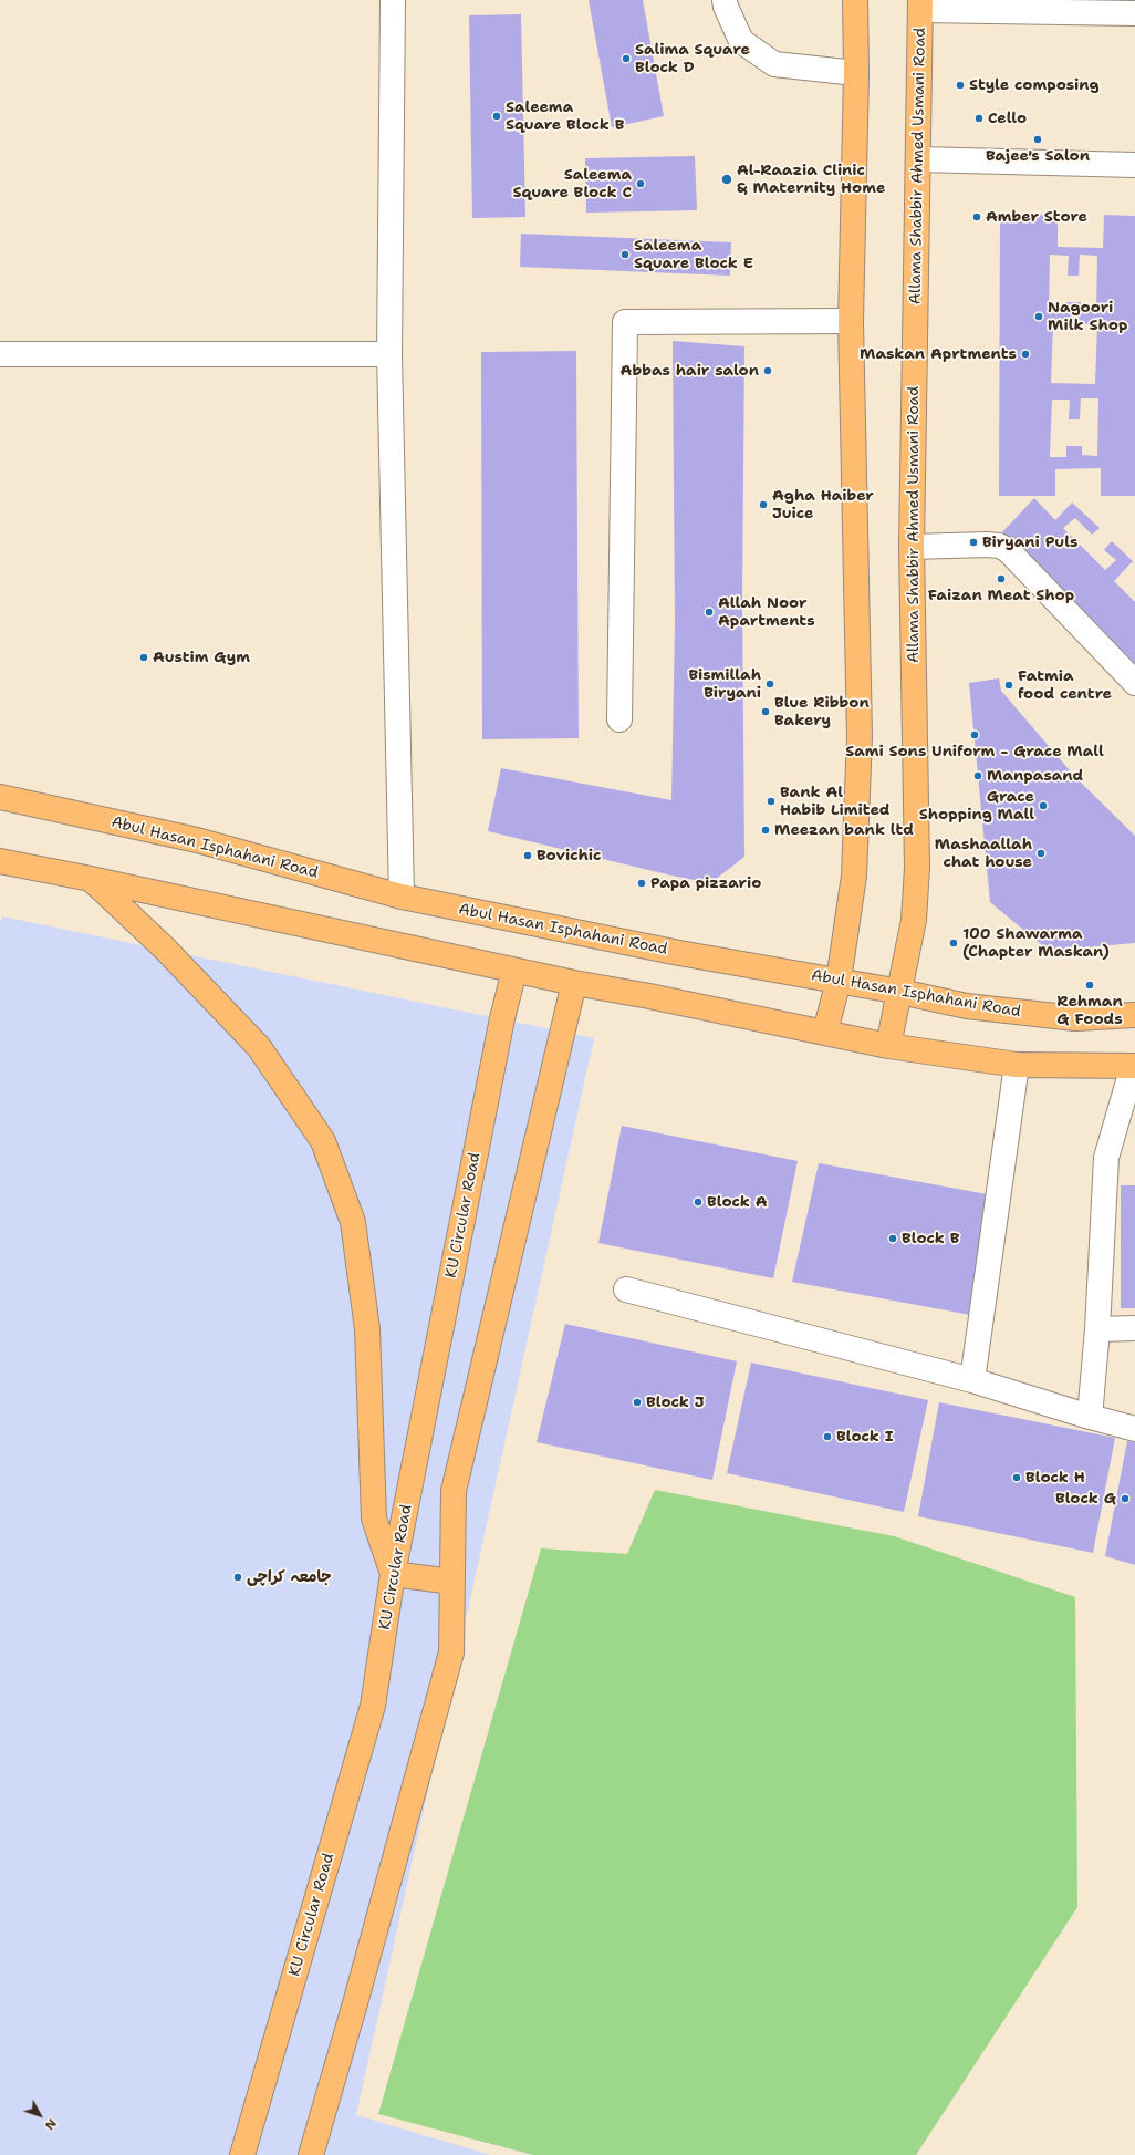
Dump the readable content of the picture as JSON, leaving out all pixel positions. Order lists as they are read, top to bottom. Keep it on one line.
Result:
{"streets":{"main road":["Allama Shabbir Ahmed Usmani Road","Abul Hasan Isphahani Road","KU Circular Road"]},"crossings":[["Allama Shabbir Ahmed Usmani Road","Abul Hasan Isphahani Road"]],"places":["Salima Square Block D","Style composing","Saleema Square Block B","Cello","Bajee's Salon","Al-Raazia Clinic & Maternity Home","Saleema Square Block C","Amber Store","Saleema Square Block E","Nagoori Milk Shop","Maskan Aprtments","Abbas hair salon","Agha Haiber Juice","Biryani Puls","Faizan Meat Shop","Allah Noor Apartments","Austim Gym","Bismillah Biryani","Fatmia food centre","Blue Ribbon Bakery","Sami Sons Uniform - Grace Mall","Manpasand","Bank Al Habib Limited","Grace Shopping Mall","Meezan bank ltd","Mashaallah chat house","Bovichic","Papa pizzario","100 Shawarma (Chapter Maskan)","Rehman G Foods","Block A","Block B","Block J","Block I","Block H","Block G","جامعہ کراچی"],"north":"bottom right"}
